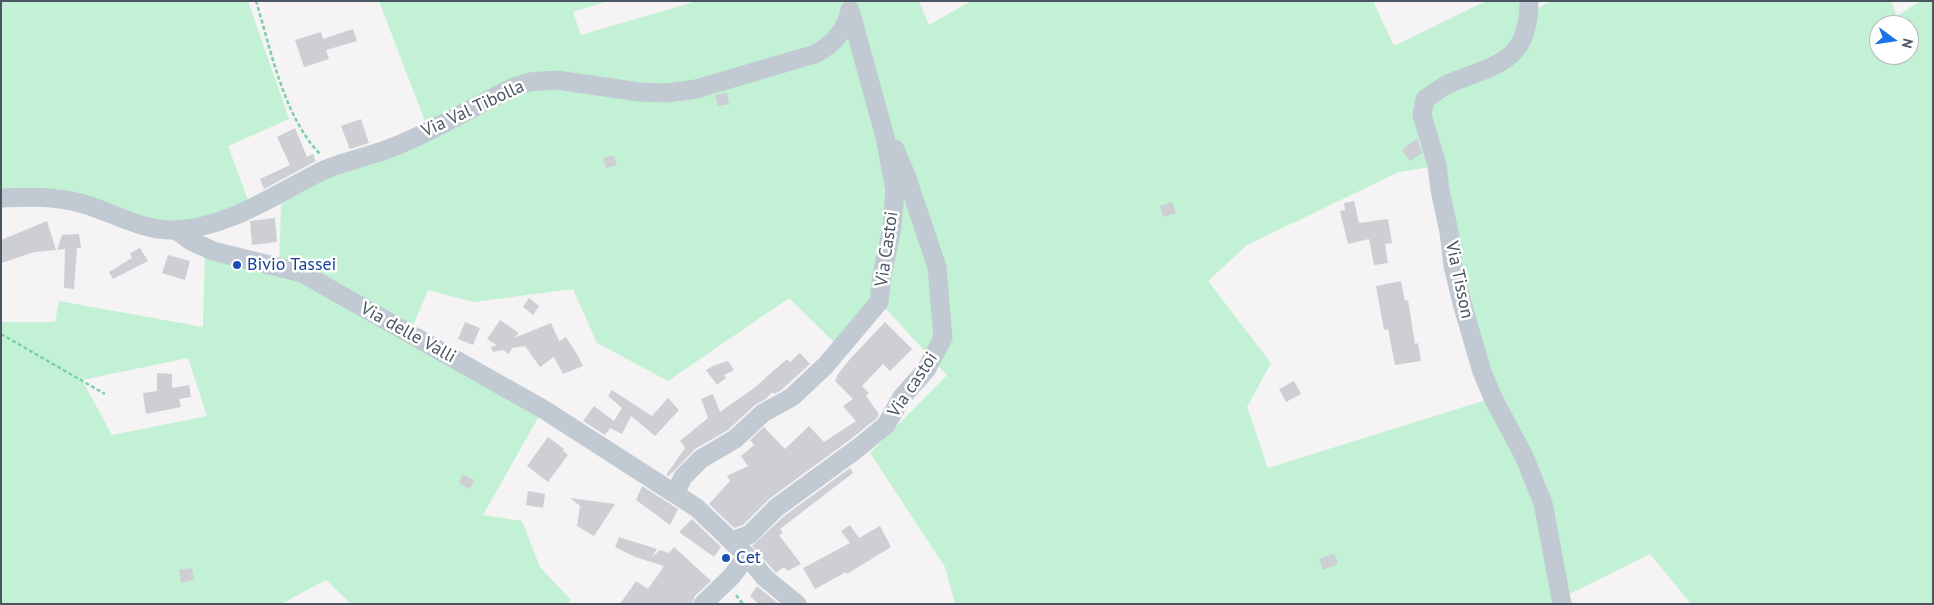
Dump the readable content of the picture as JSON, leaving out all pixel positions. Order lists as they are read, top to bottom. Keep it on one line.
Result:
{"streets":{"street":["Via Val Tibolla","Via Castoi","Via Tisson","Via delle Valli","Via castoi"]},"crossings":[["Via Val Tibolla","Via Castoi"],["Via Val Tibolla","Via delle Valli"],["Via Castoi","Via delle Valli"],["Via Castoi","Via castoi"],["Via delle Valli","Via castoi"]],"places":["Bivio Tassei","Cet"],"north":"right"}
